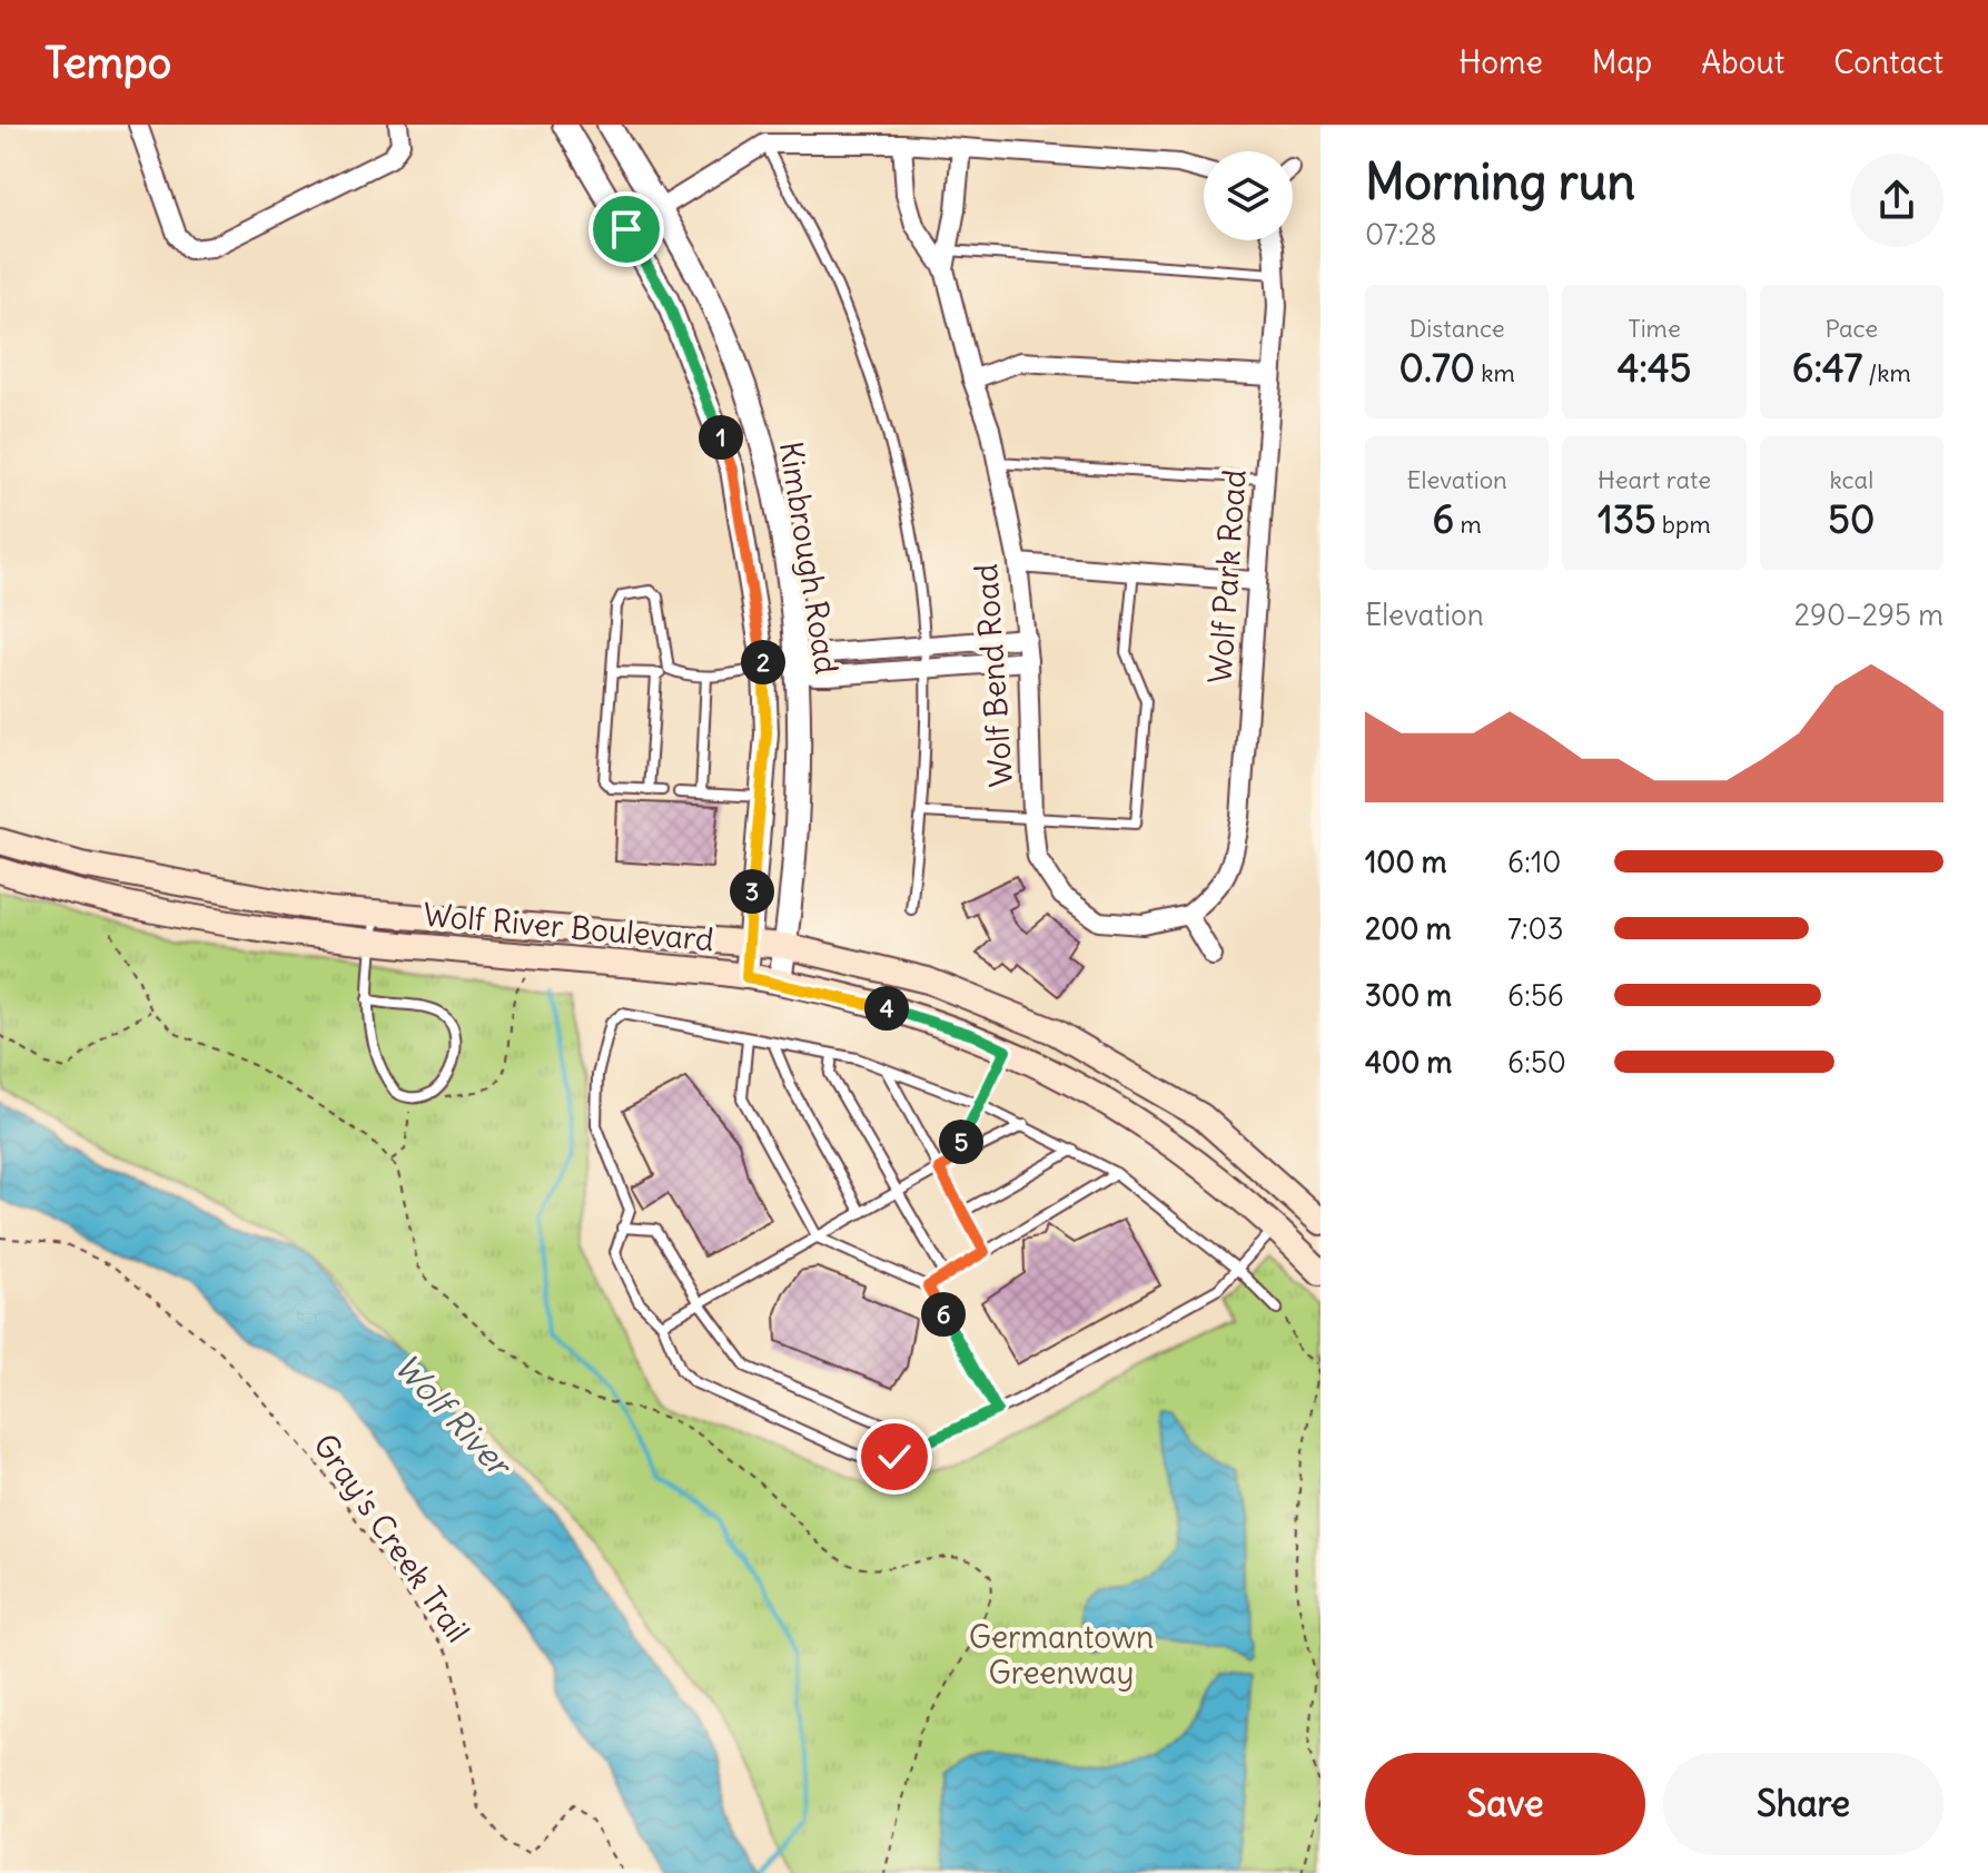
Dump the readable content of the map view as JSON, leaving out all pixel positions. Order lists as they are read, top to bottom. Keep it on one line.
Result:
{"streets":{"main road":["Wolf River Boulevard"],"street":["Kimbrough Road","Wolf Park Road","Wolf Bend Road"],"path":["Gray's Creek Trail"]},"crossings":[["Kimbrough Road","Wolf River Boulevard"],["Wolf Park Road","Wolf Bend Road"]],"water":["Wolf River"],"parks":["Germantown Greenway"],"page":{"header":"Tempo","nav":["Home","Map","About","Contact"],"heading":["Morning run","07:28"],"stats":[["Distance","0.70 km"],["Time","4:45"],["Pace","6:47 /km"],["Elevation","6 m"],["Heart rate","135 bpm"],["kcal","50"]],"pins":["1","2","3","4","5","6"],"chart":["Elevation","290–295 m"],"list":[{"name":"100 m","note":"6:10"},{"name":"200 m","note":"7:03"},{"name":"300 m","note":"6:56"},{"name":"400 m","note":"6:50"}],"buttons":["Save","Share"]}}
